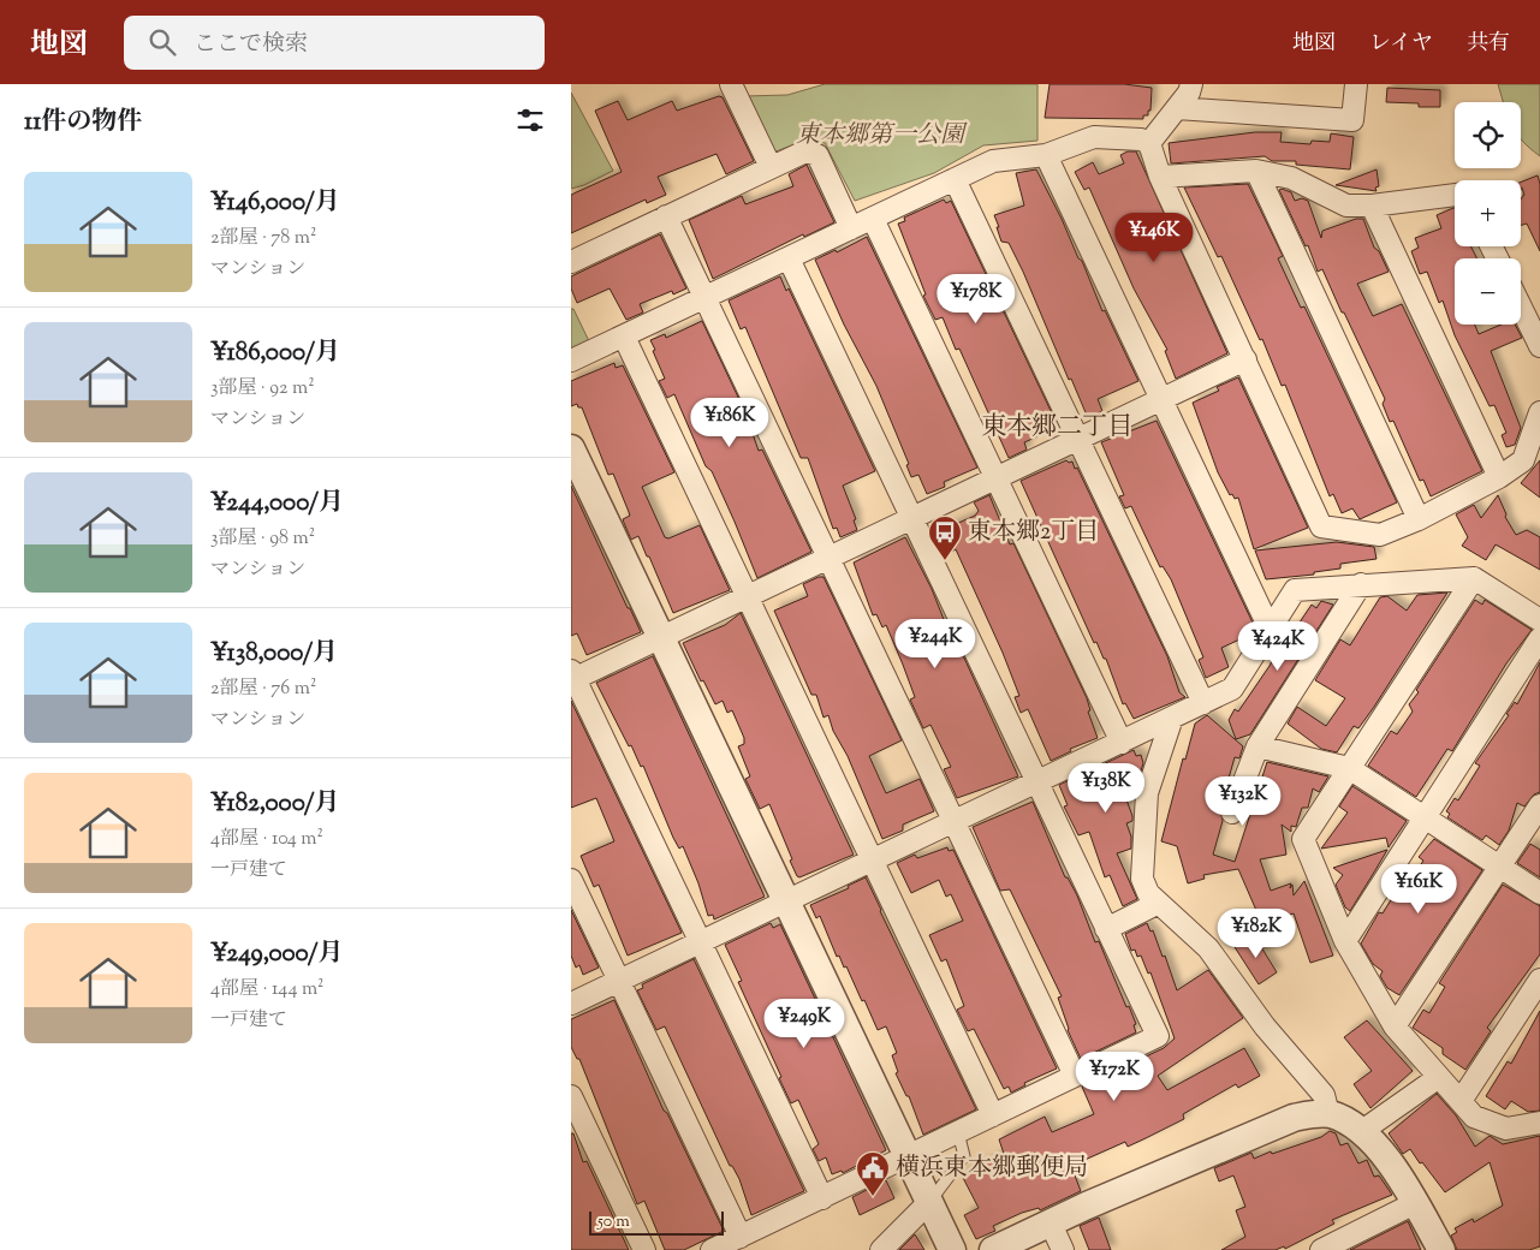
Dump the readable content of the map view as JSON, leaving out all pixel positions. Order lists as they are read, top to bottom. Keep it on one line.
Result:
{"districts":["東本郷二丁目"],"parks":["東本郷第一公園"],"places":{"bus stop":["東本郷2丁目"],"public building":["横浜東本郷郵便局"]},"scale_bar":"50 m","page":{"header":"地図","search":"ここで検索","nav":["地図","レイヤ","共有"],"heading":"11件の物件","map_buttons":["+","−"],"list":[{"name":"¥146,000/月","note":"2部屋 · 78 m² · マンション"},{"name":"¥186,000/月","note":"3部屋 · 92 m² · マンション"},{"name":"¥244,000/月","note":"3部屋 · 98 m² · マンション"},{"name":"¥138,000/月","note":"2部屋 · 76 m² · マンション"},{"name":"¥182,000/月","note":"4部屋 · 104 m² · 一戸建て"},{"name":"¥249,000/月","note":"4部屋 · 144 m² · 一戸建て"}],"price":["¥146K","¥178K","¥186K","¥244K","¥424K","¥138K","¥132K","¥161K","¥182K","¥249K","¥172K"],"scale":"50 m"}}
